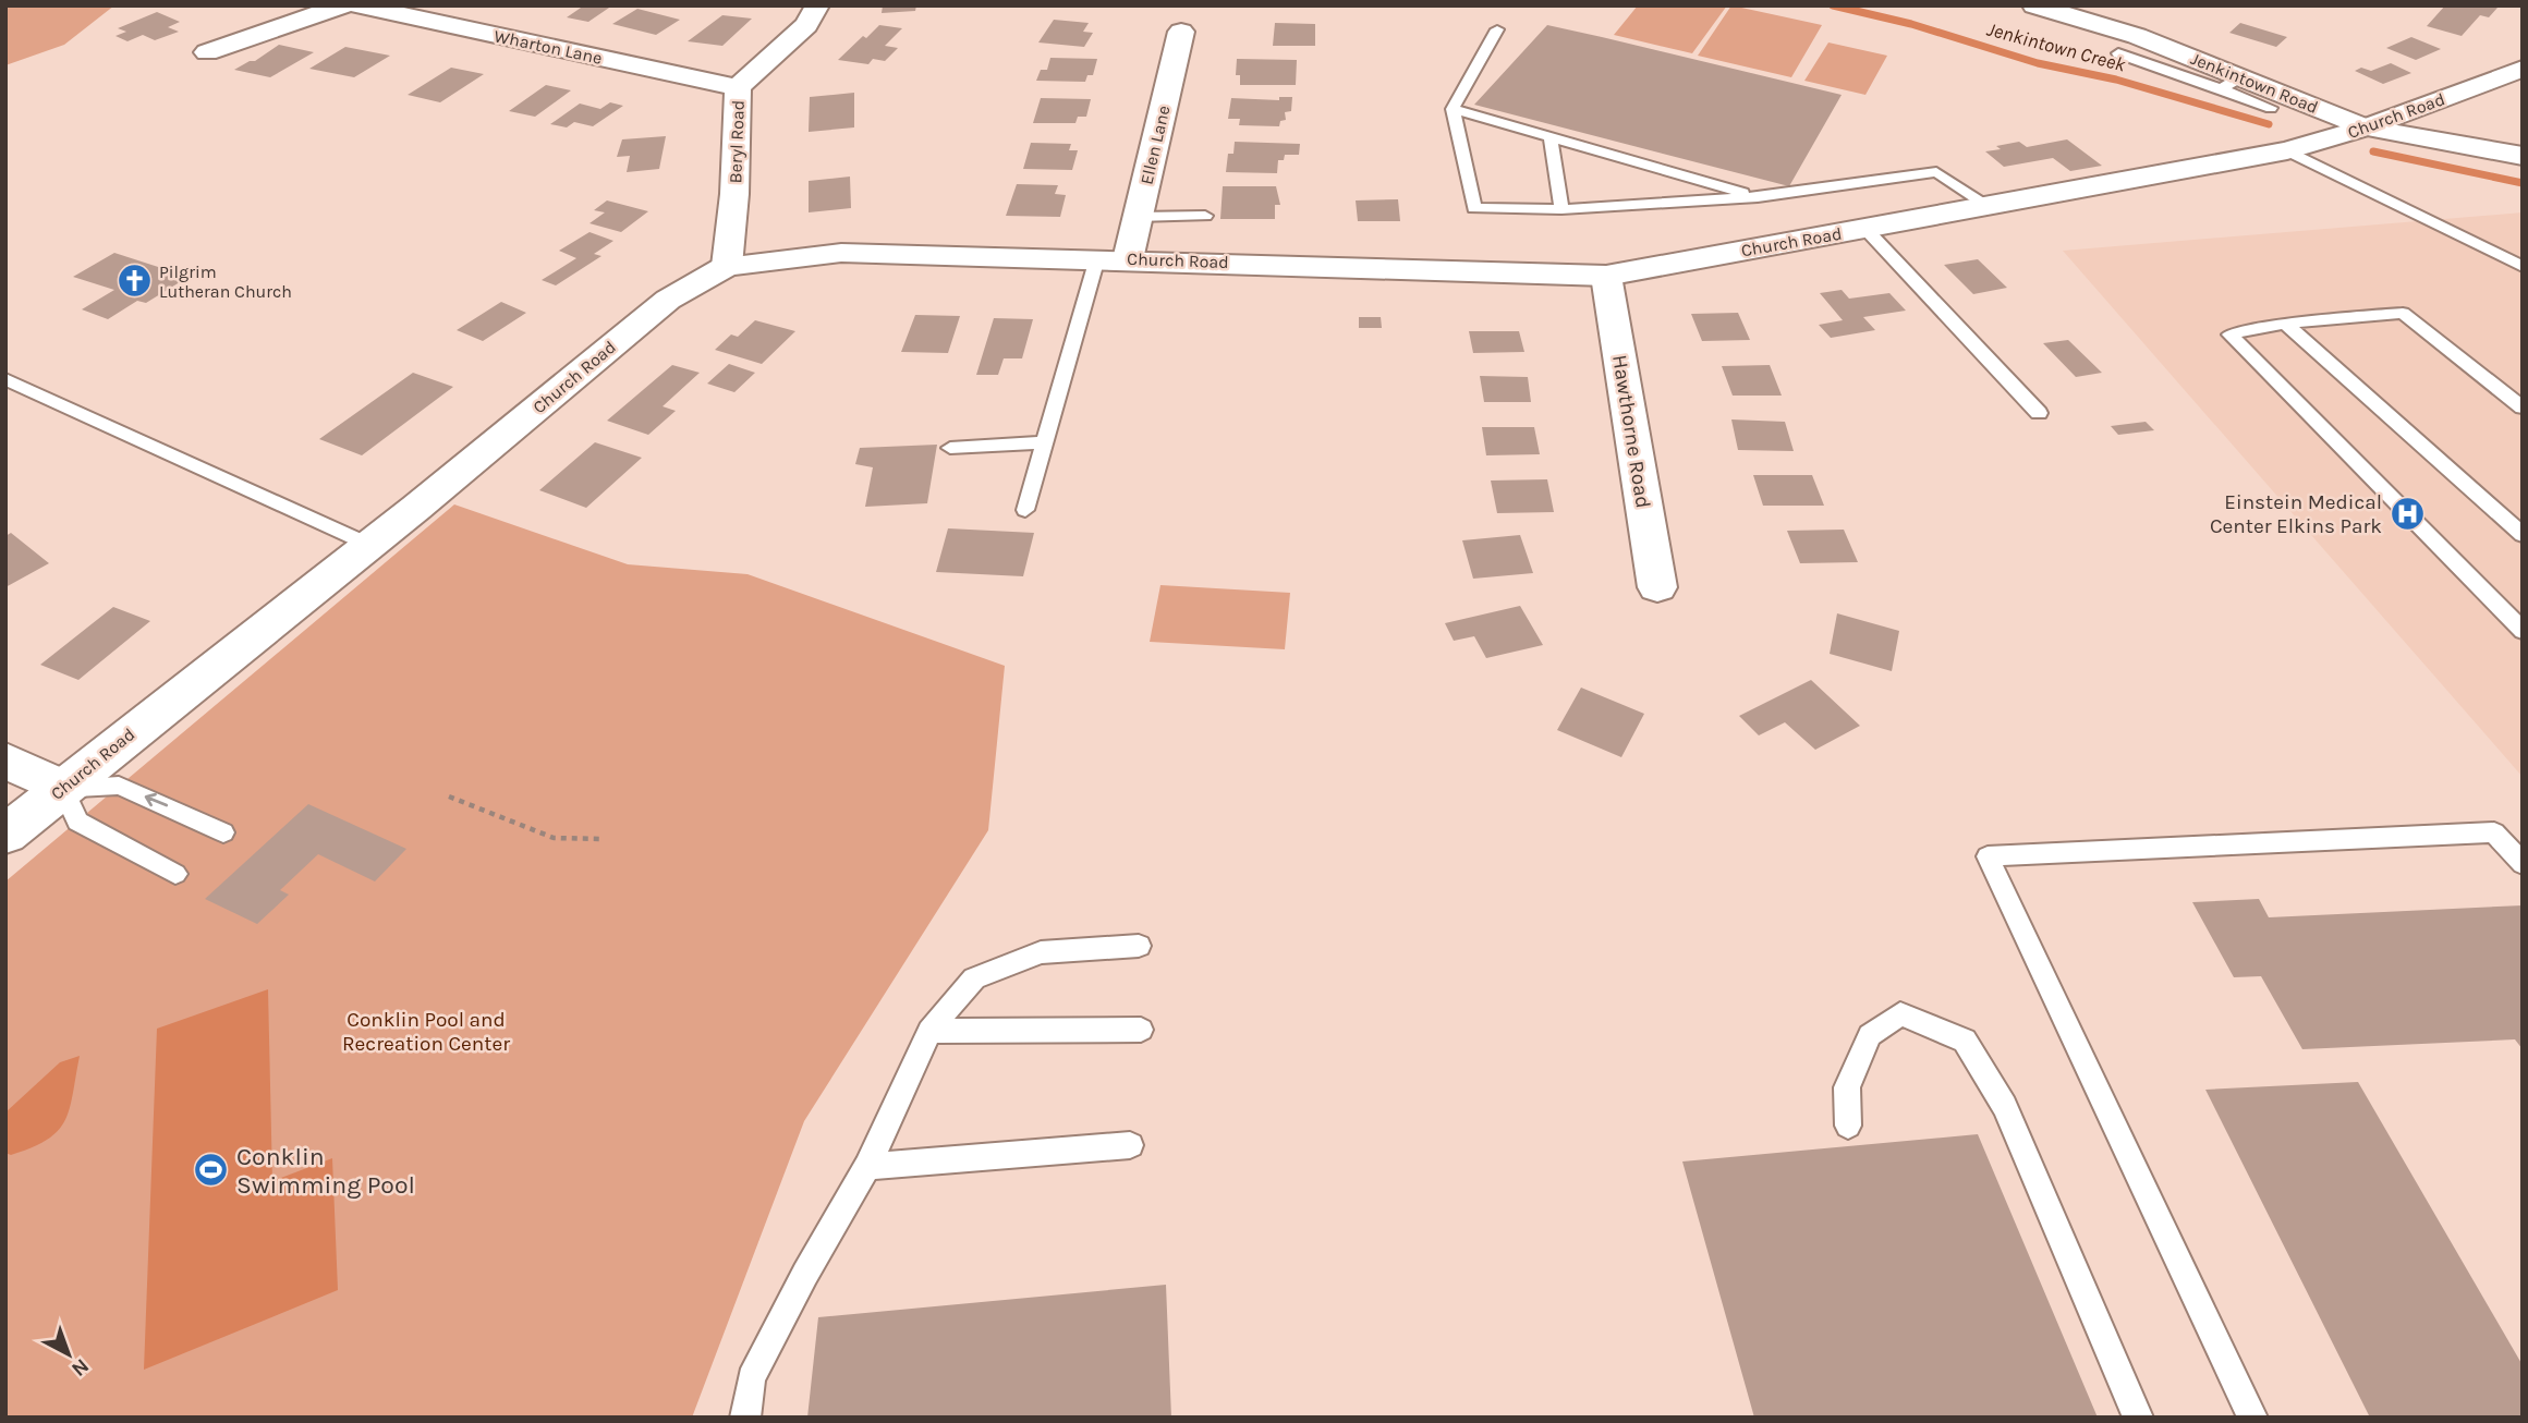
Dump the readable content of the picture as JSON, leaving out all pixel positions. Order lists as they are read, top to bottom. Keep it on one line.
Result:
{"streets":{"street":["Wharton Lane","Jenkintown Road","Church Road","Beryl Road","Ellen Lane","Hawthorne Road"]},"crossings":[["Wharton Lane","Beryl Road"],["Jenkintown Road","Church Road"],["Church Road","Beryl Road"],["Church Road","Ellen Lane"],["Church Road","Hawthorne Road"]],"water":["Jenkintown Creek"],"parks":["Conklin Pool and Recreation Center"],"places":{"church":["Pilgrim Lutheran Church"],"hospital":["Einstein Medical Center Elkins Park"],"sports":["Conklin Swimming Pool"]},"north":"bottom right"}
